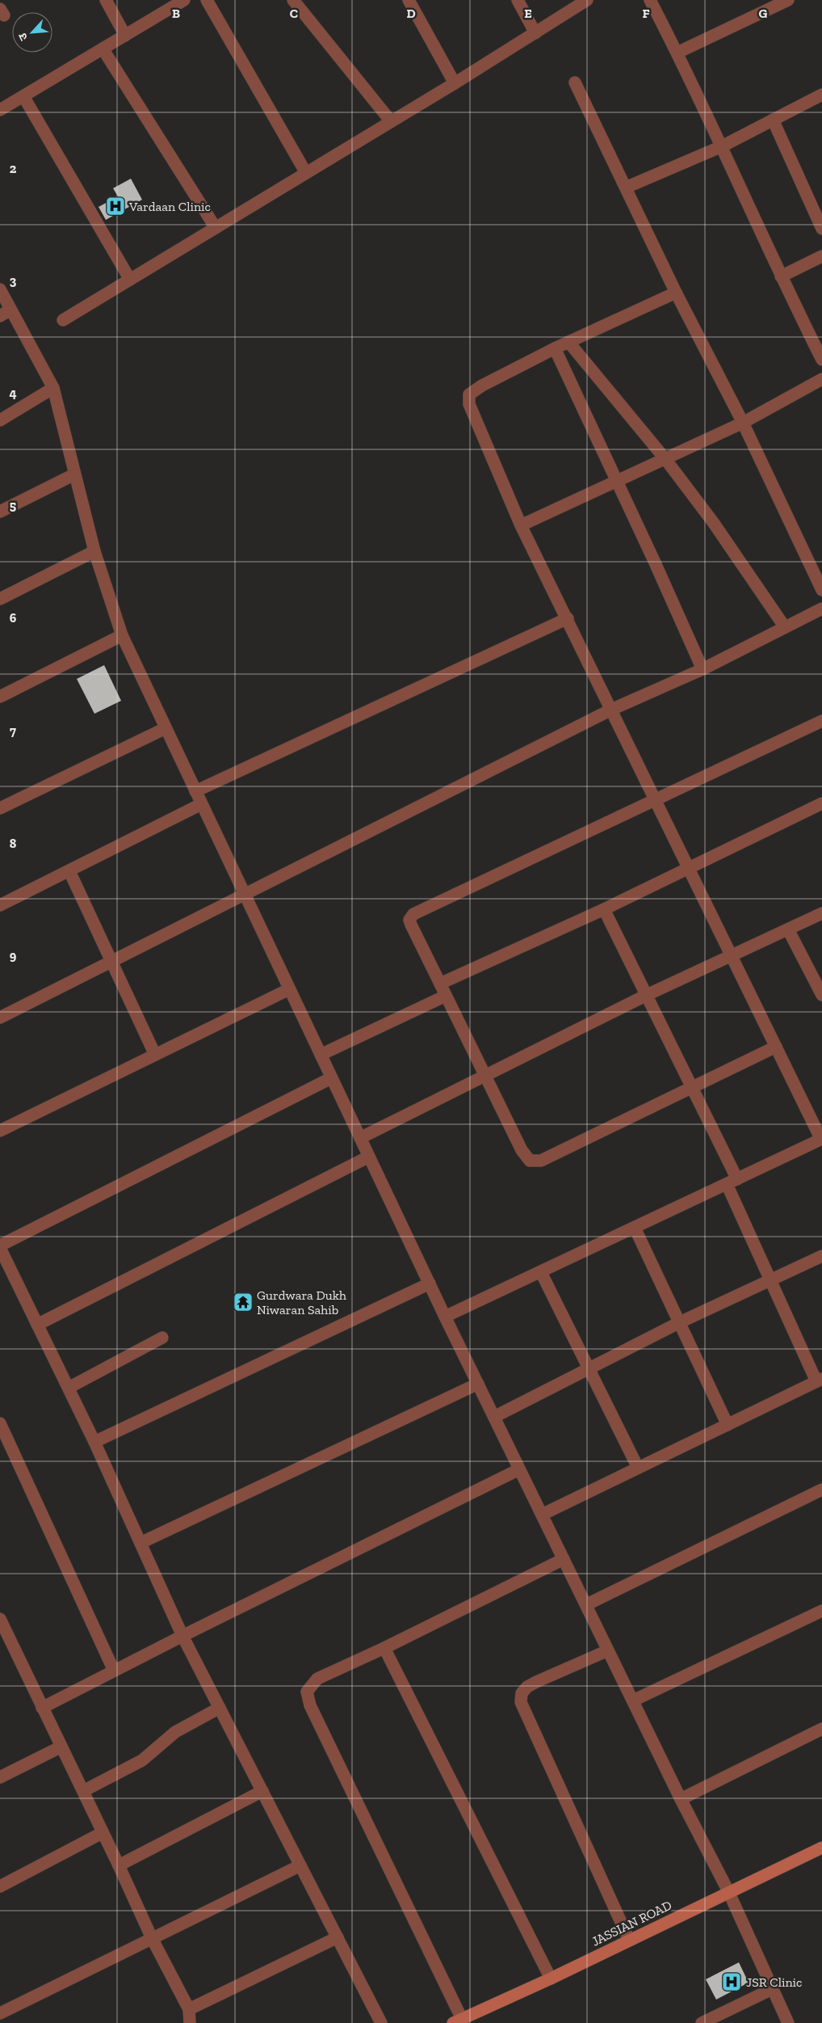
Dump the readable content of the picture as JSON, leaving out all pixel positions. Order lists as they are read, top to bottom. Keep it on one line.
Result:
{"streets":{"street":["JASSIAN ROAD"]},"places":{"hospital":["Vardaan Clinic","JSR Clinic"],"temple":["Gurdwara Dukh Niwaran Sahib"]},"north":"bottom left","grid":{"columns":["B","C","D","E","F","G"],"rows":["2","3","4","5","6","7","8","9"]}}
